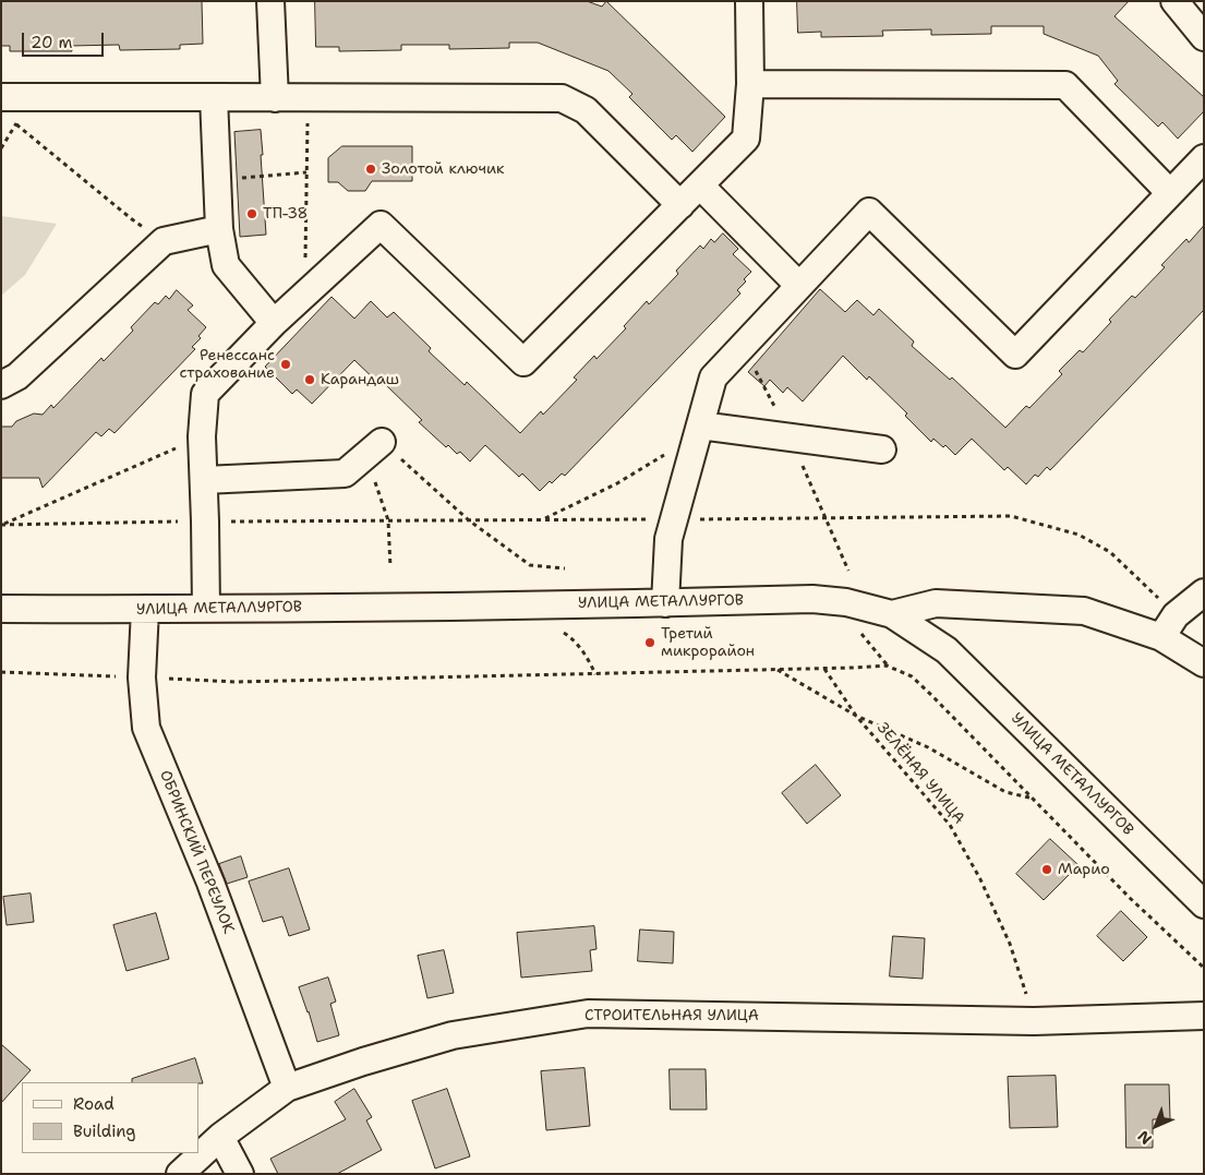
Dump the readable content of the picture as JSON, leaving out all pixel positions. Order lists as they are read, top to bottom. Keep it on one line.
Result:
{"streets":{"street":["УЛИЦА МЕТАЛЛУРГОВ","ОБРИНСКИЙ ПЕРЕУЛОК","СТРОИТЕЛЬНАЯ УЛИЦА"],"path":["ЗЕЛЁНАЯ УЛИЦА"]},"crossings":[["УЛИЦА МЕТАЛЛУРГОВ","ОБРИНСКИЙ ПЕРЕУЛОК"],["ЗЕЛЁНАЯ УЛИЦА","СТРОИТЕЛЬНАЯ УЛИЦА"],["ОБРИНСКИЙ ПЕРЕУЛОК","СТРОИТЕЛЬНАЯ УЛИЦА"]],"places":["Золотой ключик","ТП-38","Ренессанс страхование","Карандаш","Третий микрорайон","Марио"],"legend":["Road","Building"],"scale_bar":"20 m","north":"bottom left"}
